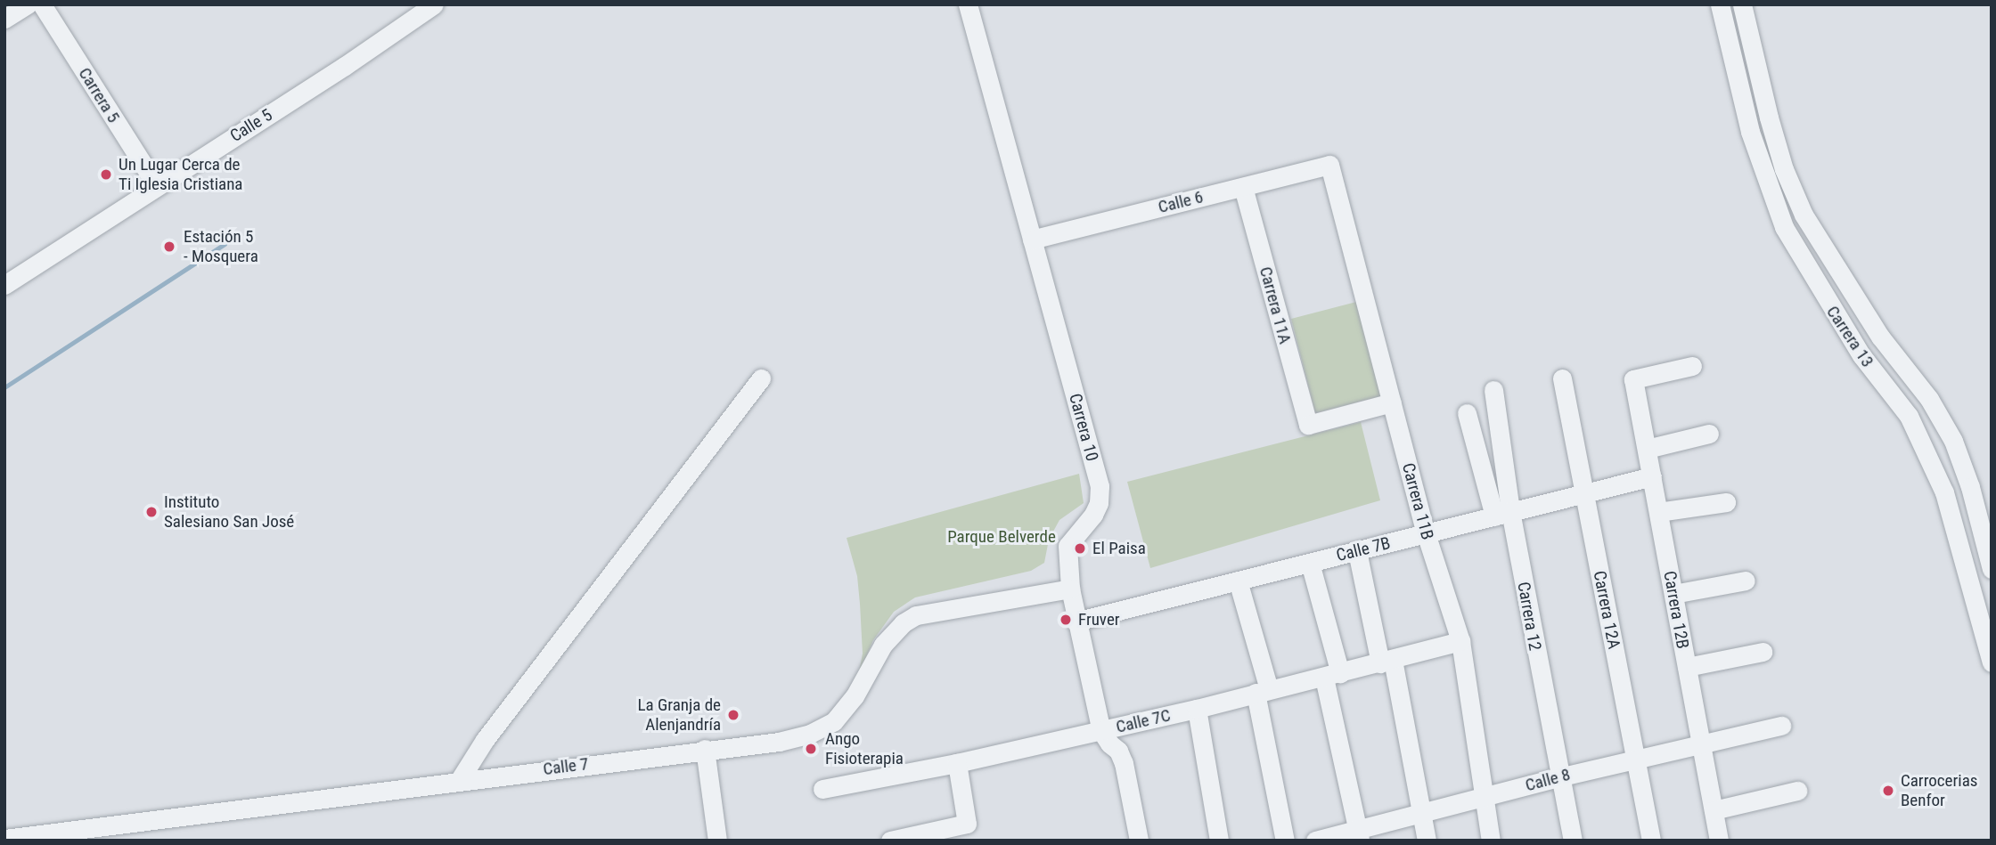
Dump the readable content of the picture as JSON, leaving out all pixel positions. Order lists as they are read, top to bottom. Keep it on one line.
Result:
{"streets":{"street":["Carrera 5","Calle 5","Calle 6","Carrera 11A","Carrera 13","Carrera 10","Carrera 11B","Calle 7B","Carrera 12A","Carrera 12B","Carrera 12","Calle 7C","Calle 7","Calle 8"]},"crossings":[["Carrera 5","Calle 5"],["Calle 6","Carrera 11A"],["Calle 6","Carrera 10"],["Calle 6","Carrera 11B"],["Carrera 11A","Carrera 11B"],["Carrera 10","Calle 7B"],["Carrera 10","Calle 7C"],["Carrera 10","Calle 7"],["Carrera 11B","Calle 7B"],["Carrera 11B","Calle 7C"],["Carrera 11B","Calle 8"],["Calle 7B","Carrera 12A"],["Calle 7B","Carrera 12B"],["Calle 7B","Carrera 12"],["Carrera 12A","Calle 8"],["Carrera 12B","Calle 8"],["Carrera 12","Calle 8"]],"parks":["Parque Belverde"],"places":["Un Lugar Cerca de Ti Iglesia Cristiana","Estación 5 - Mosquera","Instituto Salesiano San José","El Paisa","Fruver","La Granja de Alenjandría","Ango Fisioterapia","Carrocerias Benfor"]}
